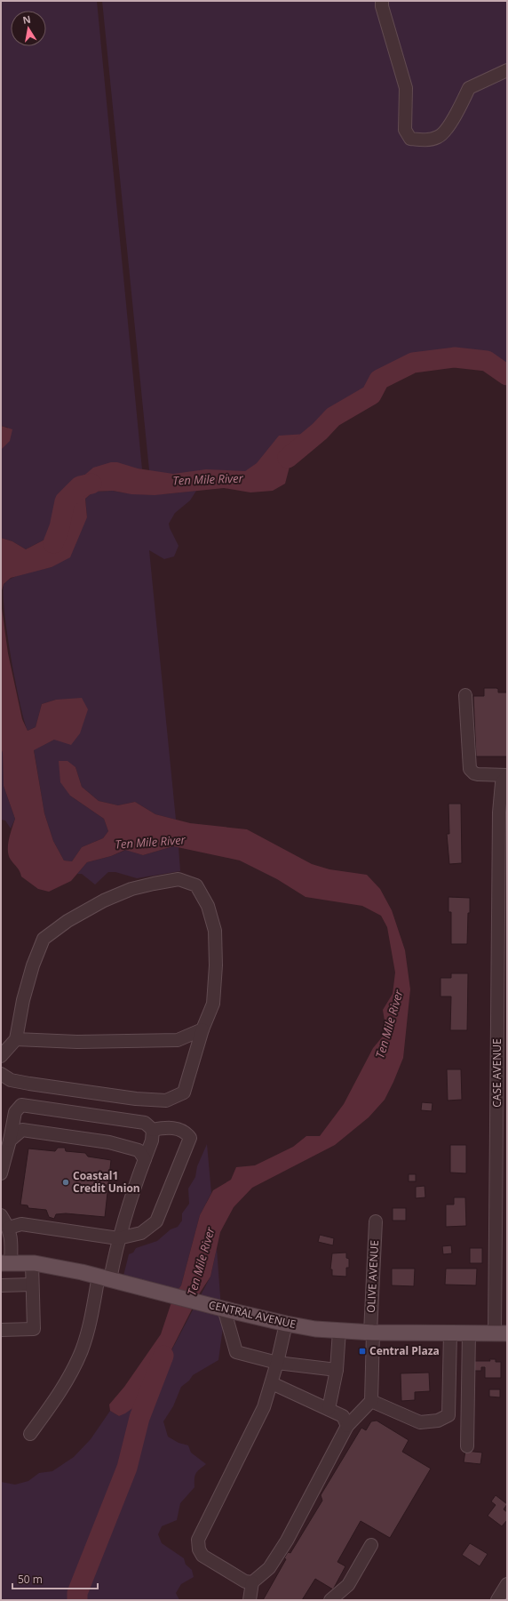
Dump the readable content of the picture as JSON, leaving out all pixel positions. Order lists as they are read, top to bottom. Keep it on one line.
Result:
{"streets":{"main road":["CENTRAL AVENUE"],"street":["CASE AVENUE","OLIVE AVENUE"]},"crossings":[["CASE AVENUE","CENTRAL AVENUE"],["OLIVE AVENUE","CENTRAL AVENUE"]],"water":["Ten Mile River"],"places":{"other":["Coastal1 Credit Union"],"transit":["Central Plaza"]},"scale_bar":"50 m","north":"top"}
